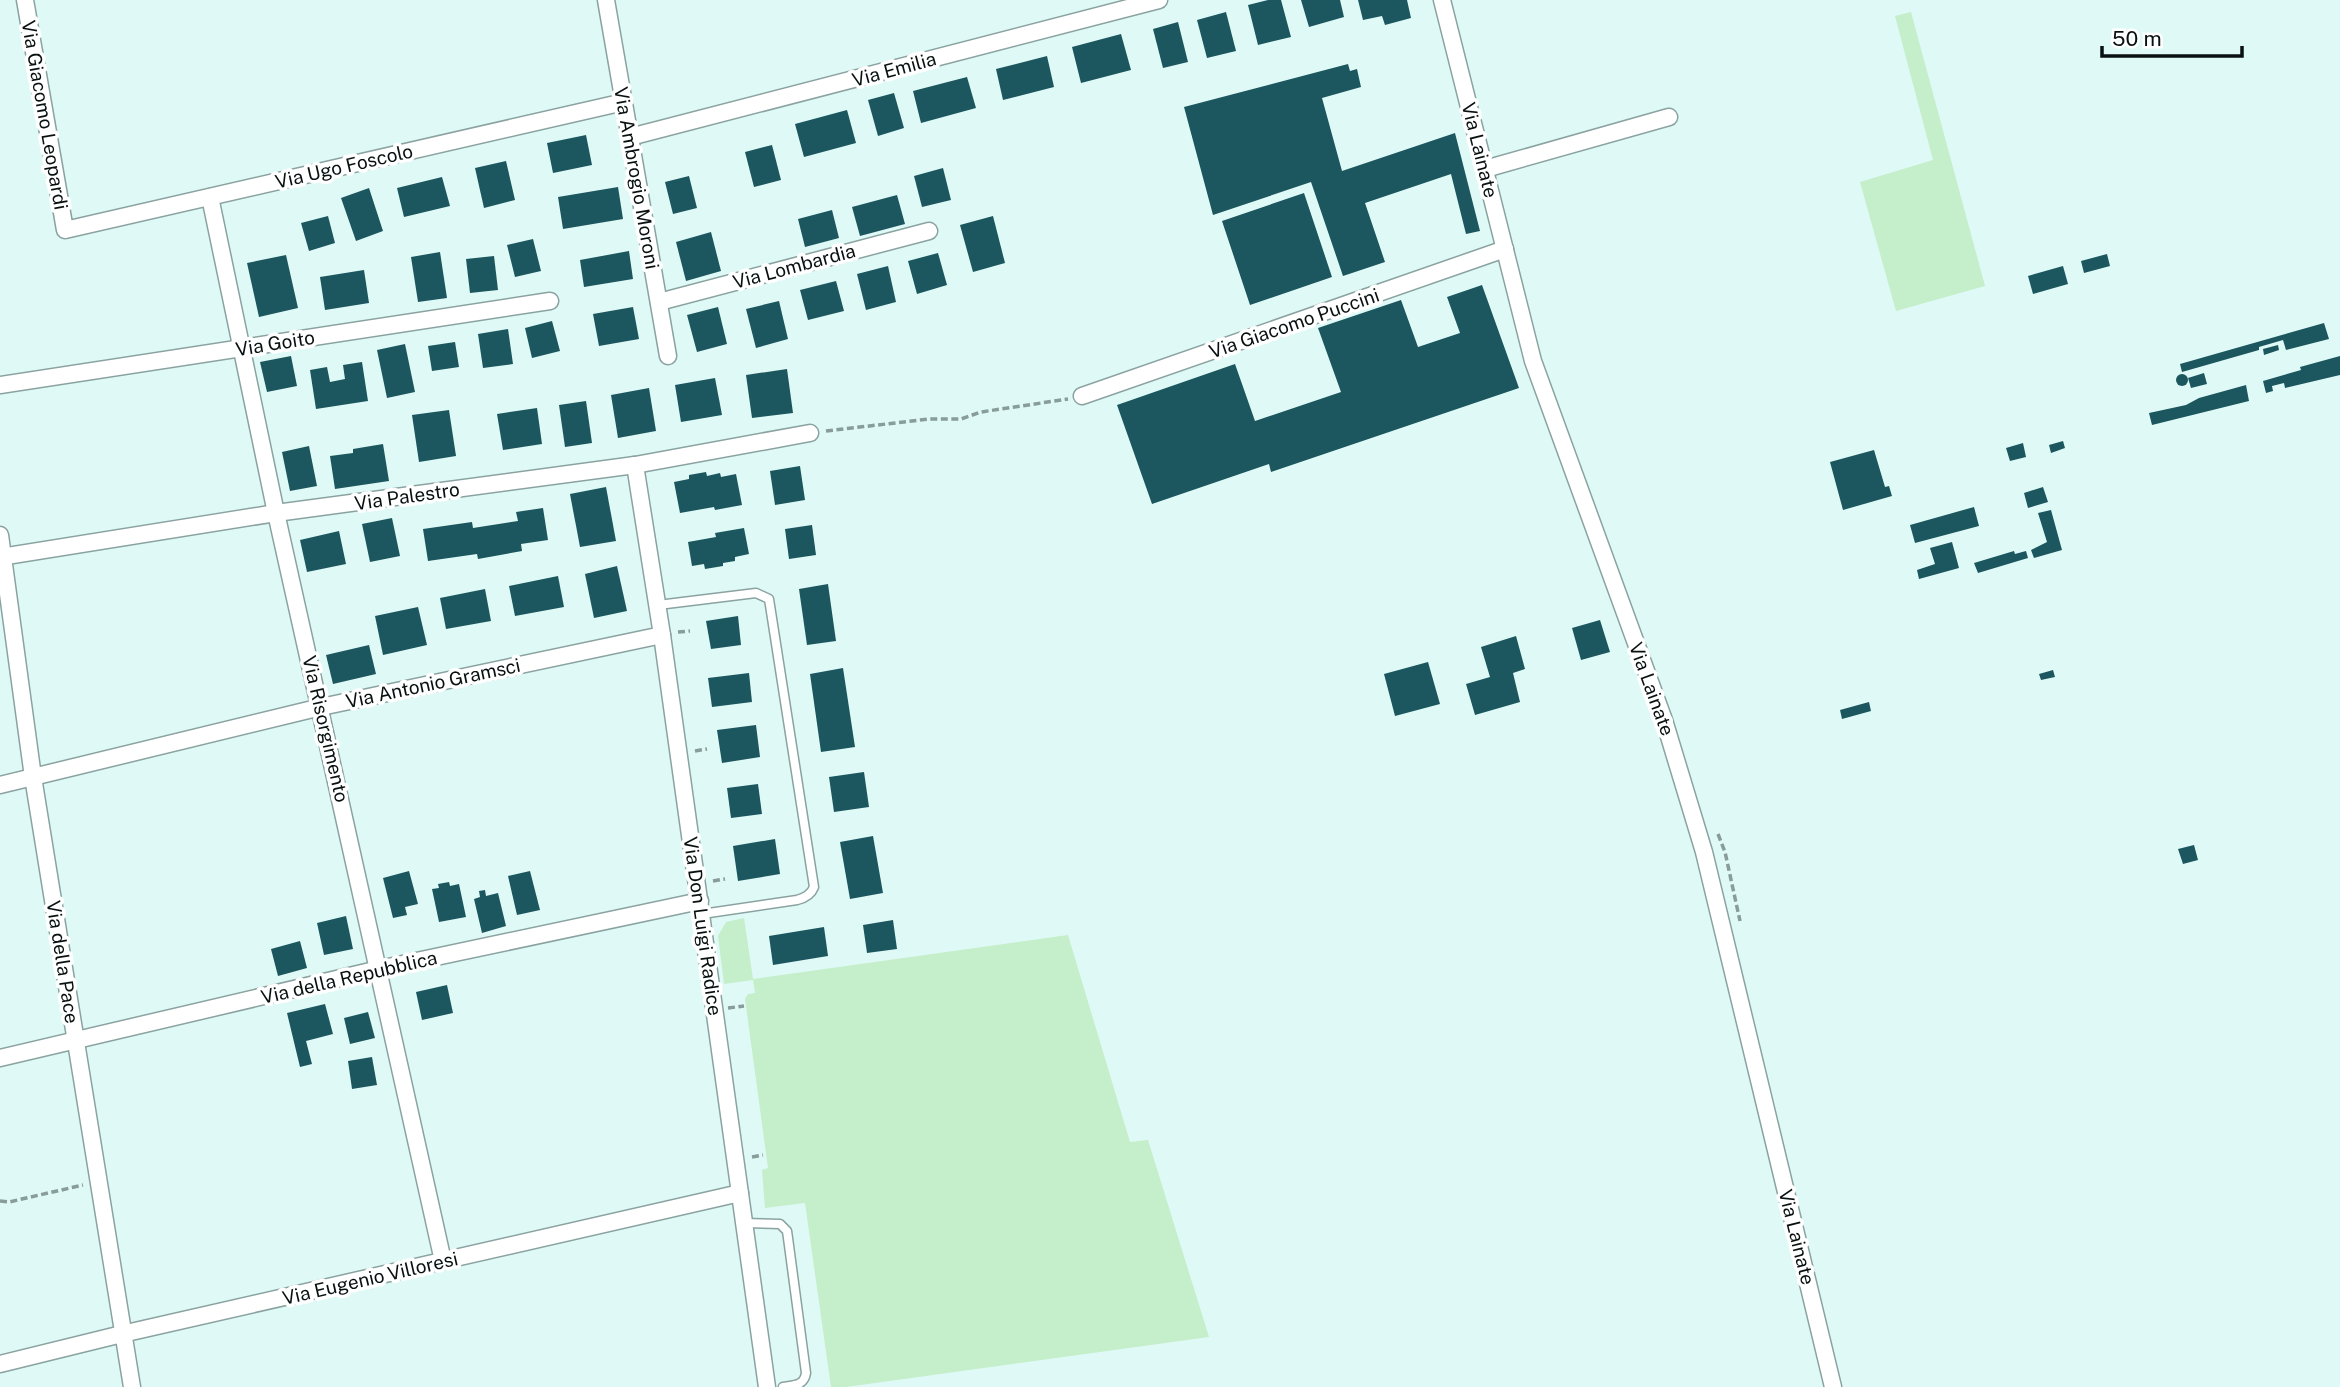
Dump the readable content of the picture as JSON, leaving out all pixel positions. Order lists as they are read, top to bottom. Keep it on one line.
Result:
{"streets":{"street":["Via Emilia","Via Giacomo Leopardi","Via Lainate","Via Ugo Foscolo","Via Ambrogio Moroni","Via Lombardia","Via Giacomo Puccini","Via Goito","Via Palestro","Via Antonio Gramsci","Via Risorgimento","Via Don Luigi Radice","Via della Pace","Via della Repubblica","Via Eugenio Villoresi"]},"crossings":[["Via Emilia","Via Ambrogio Moroni"],["Via Giacomo Leopardi","Via Ugo Foscolo"],["Via Lainate","Via Giacomo Puccini"],["Via Ugo Foscolo","Via Ambrogio Moroni"],["Via Ugo Foscolo","Via Risorgimento"],["Via Ambrogio Moroni","Via Lombardia"],["Via Goito","Via Risorgimento"],["Via Palestro","Via Risorgimento"],["Via Palestro","Via Don Luigi Radice"],["Via Palestro","Via della Pace"],["Via Antonio Gramsci","Via Risorgimento"],["Via Antonio Gramsci","Via Don Luigi Radice"],["Via Antonio Gramsci","Via della Pace"],["Via Risorgimento","Via della Repubblica"],["Via Risorgimento","Via Eugenio Villoresi"],["Via Don Luigi Radice","Via della Repubblica"],["Via Don Luigi Radice","Via Eugenio Villoresi"],["Via della Pace","Via della Repubblica"],["Via della Pace","Via Eugenio Villoresi"]],"scale_bar":"50 m"}
